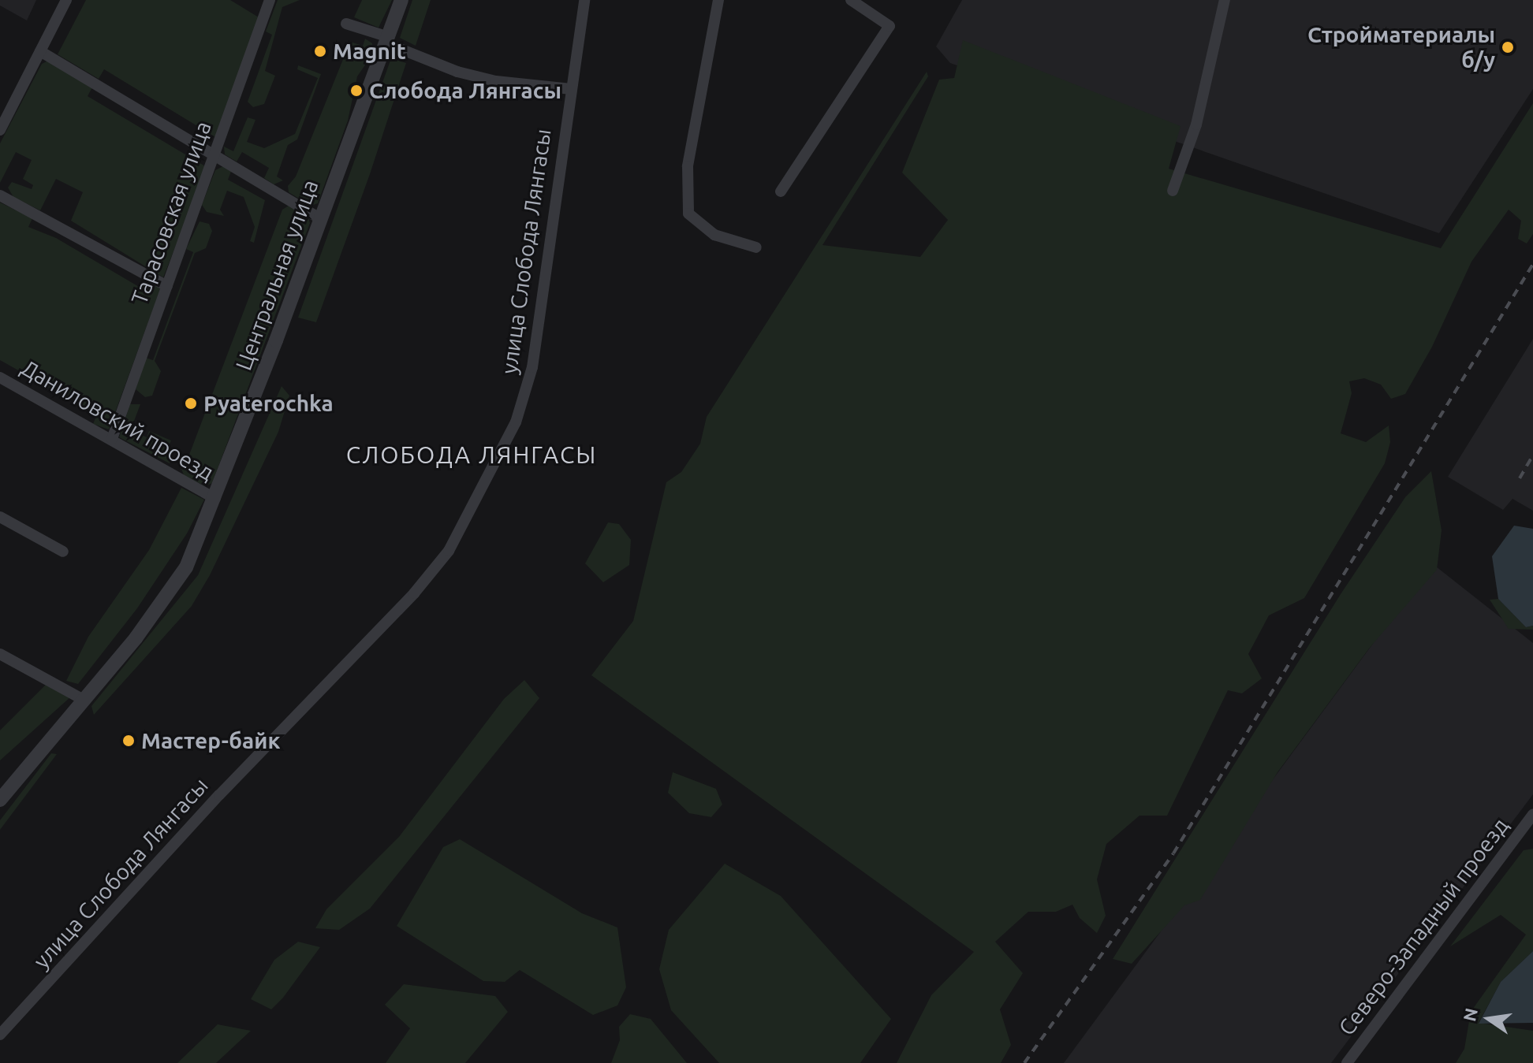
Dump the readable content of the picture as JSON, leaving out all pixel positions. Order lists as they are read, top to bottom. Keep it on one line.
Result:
{"streets":{"street":["Тарасовская улица","улица Слобода Лянгасы","Центральная улица","Даниловский проезд","Северо-Западный проезд"]},"crossings":[["Тарасовская улица","Даниловский проезд"],["Центральная улица","Даниловский проезд"]],"districts":["СЛОБОДА ЛЯНГАСЫ"],"places":["Стройматериалы б/у","Magnit","Слобода Лянгасы","Pyaterochka","Мастер-байк"],"north":"left"}
